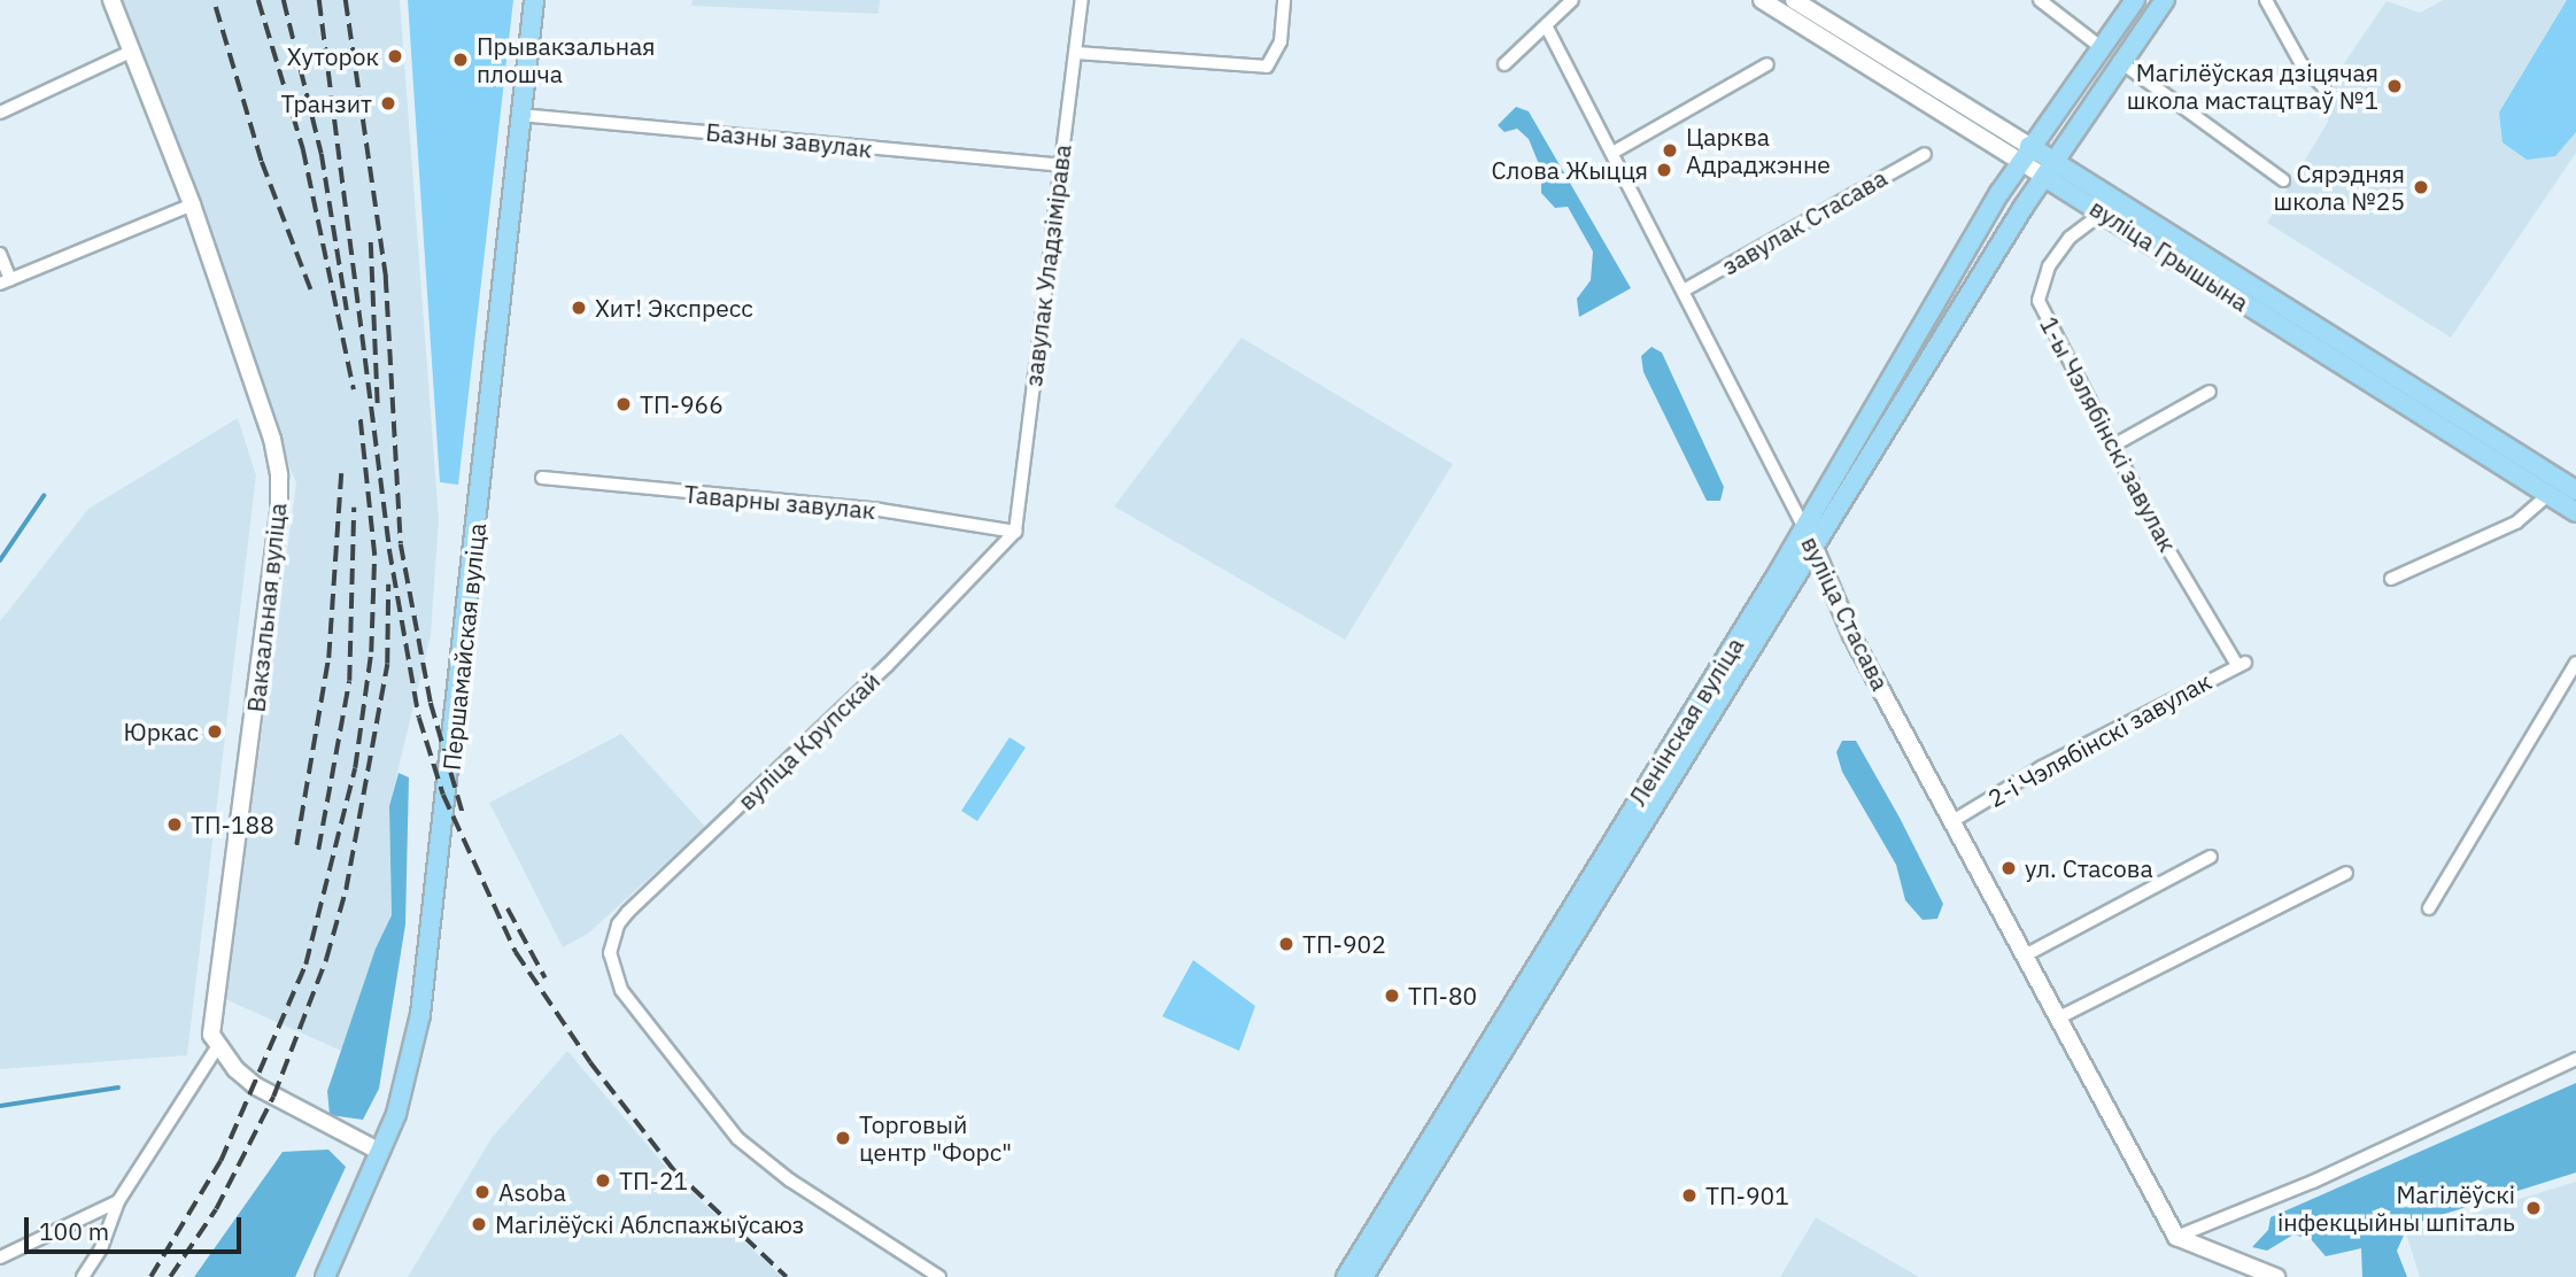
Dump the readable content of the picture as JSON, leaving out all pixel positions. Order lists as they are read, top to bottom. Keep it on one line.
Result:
{"streets":{"main road":["вуліца Грышына","Вакзальная вуліца","вуліца Стасава","Першамайская вуліца","Ленінская вуліца"],"street":["Базны завулак","завулак Стасава","завулак Уладзімірава","1-ы Чэлябінскі завулак","Таварны завулак","2-і Чэлябінскі завулак","вуліца Крупскай"]},"crossings":[["Базны завулак","завулак Уладзімірава"],["Базны завулак","Першамайская вуліца"],["завулак Стасава","вуліца Стасава"],["вуліца Грышына","1-ы Чэлябінскі завулак"],["вуліца Грышына","Ленінская вуліца"],["завулак Уладзімірава","Таварны завулак"],["завулак Уладзімірава","вуліца Крупскай"],["1-ы Чэлябінскі завулак","2-і Чэлябінскі завулак"],["Таварны завулак","вуліца Крупскай"],["вуліца Стасава","Ленінская вуліца"],["вуліца Стасава","2-і Чэлябінскі завулак"]],"places":["Хуторок","Прывакзальная плошча","Магілёўская дзіцячая школа мастацтваў №1","Транзит","Царква Адраджэнне","Слова Жыцця","Сярэдняя школа №25","Хит! Экспресс","ТП-966","Юркас","ТП-188","ул. Стасова","ТП-902","ТП-80","Торговый центр \"Форс\"","ТП-21","Asoba","ТП-901","Магілёўскі інфекцыйны шпіталь","Магілёўскі Аблспажыўсаюз"],"scale_bar":"100 m"}
